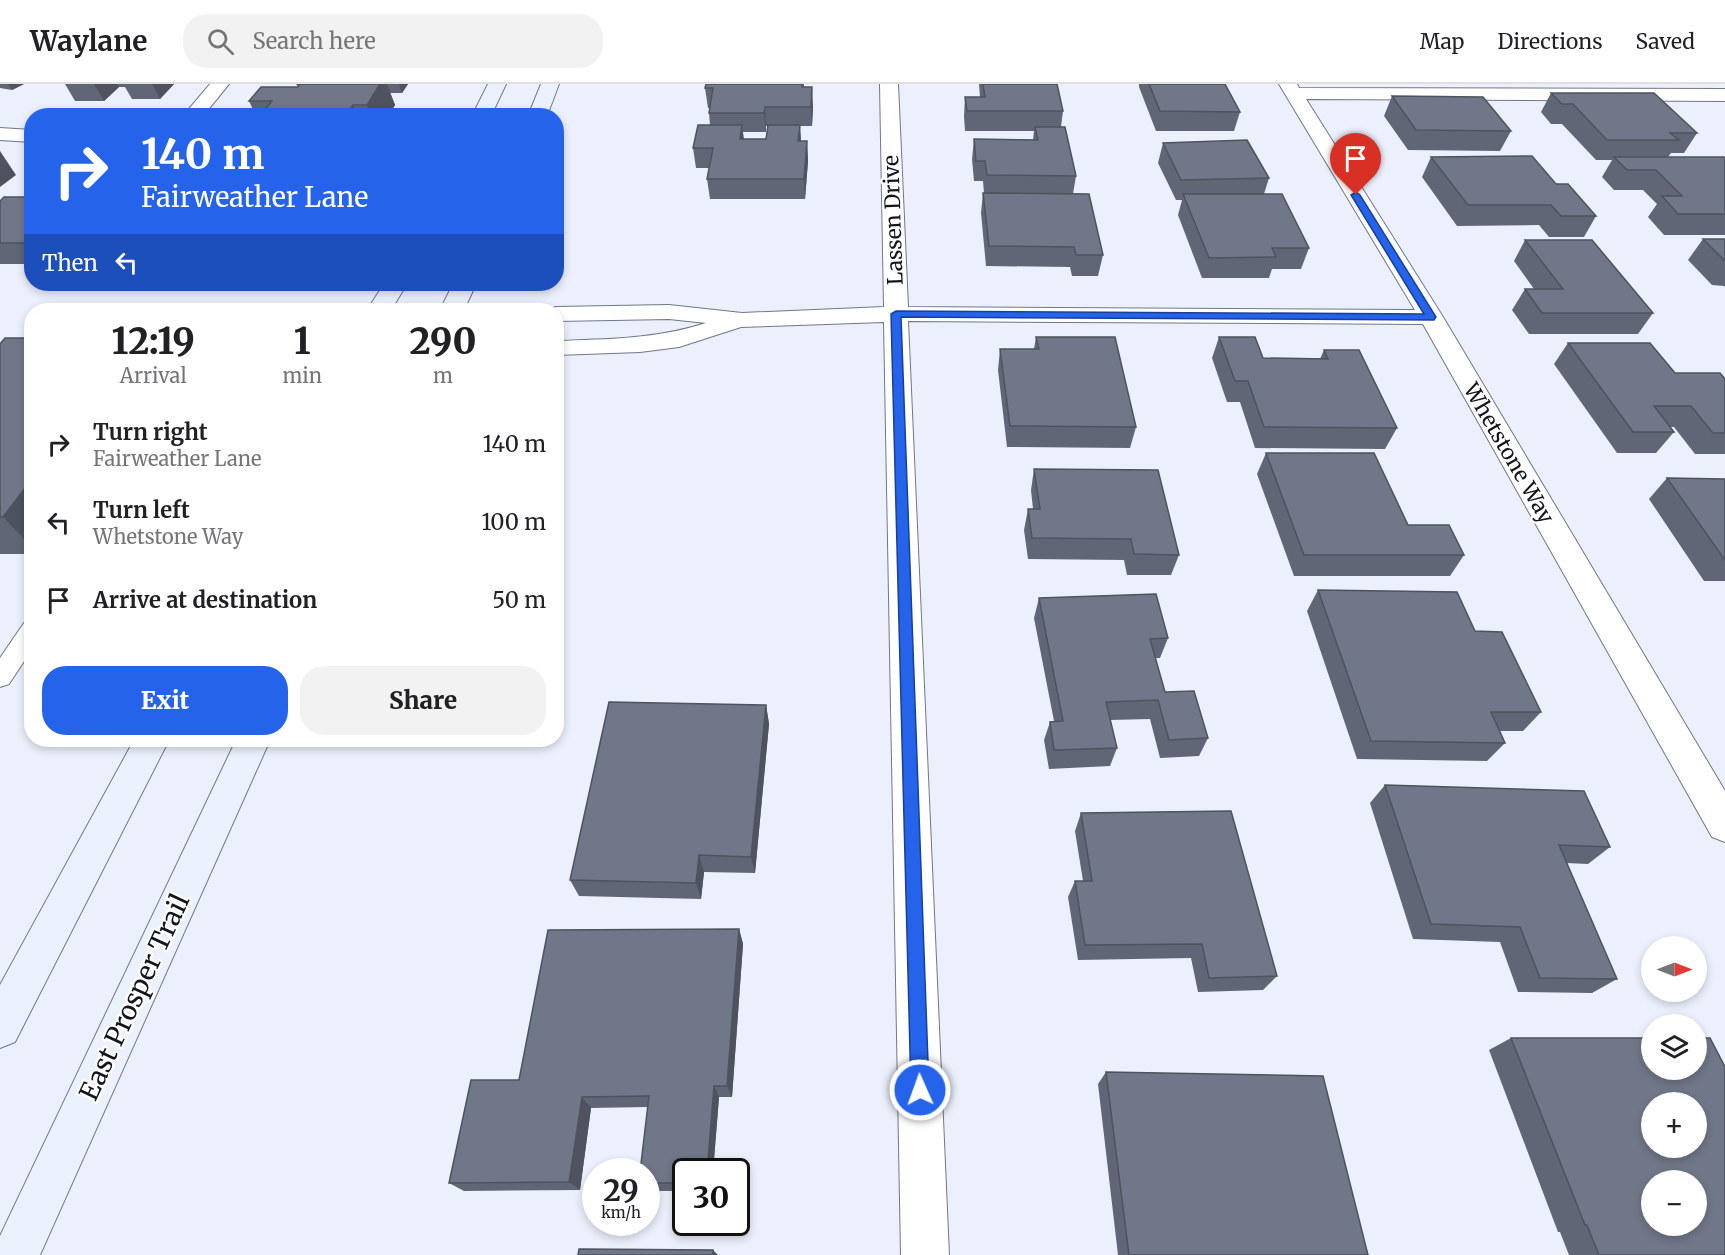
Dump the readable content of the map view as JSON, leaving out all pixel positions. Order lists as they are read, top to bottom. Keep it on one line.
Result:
{"streets":{"main road":["East Prosper Trail"],"street":["Lassen Drive","Whetstone Way"]},"north":"right","page":{"header":"Waylane","search":"Search here","nav":["Map","Directions","Saved"],"turn":["140 m","Fairweather Lane"],"then":"Then","eta":["12:19","Arrival","1","min","290","m"],"list":[{"name":"Turn right","note":"Fairweather Lane","value":"140 m"},{"name":"Turn left","note":"Whetstone Way","value":"100 m"},{"name":"Arrive at destination","value":"50 m"}],"buttons":["Exit","Share"],"map_buttons":["+","−"],"speed":"29 km/h","limit":"30"}}
